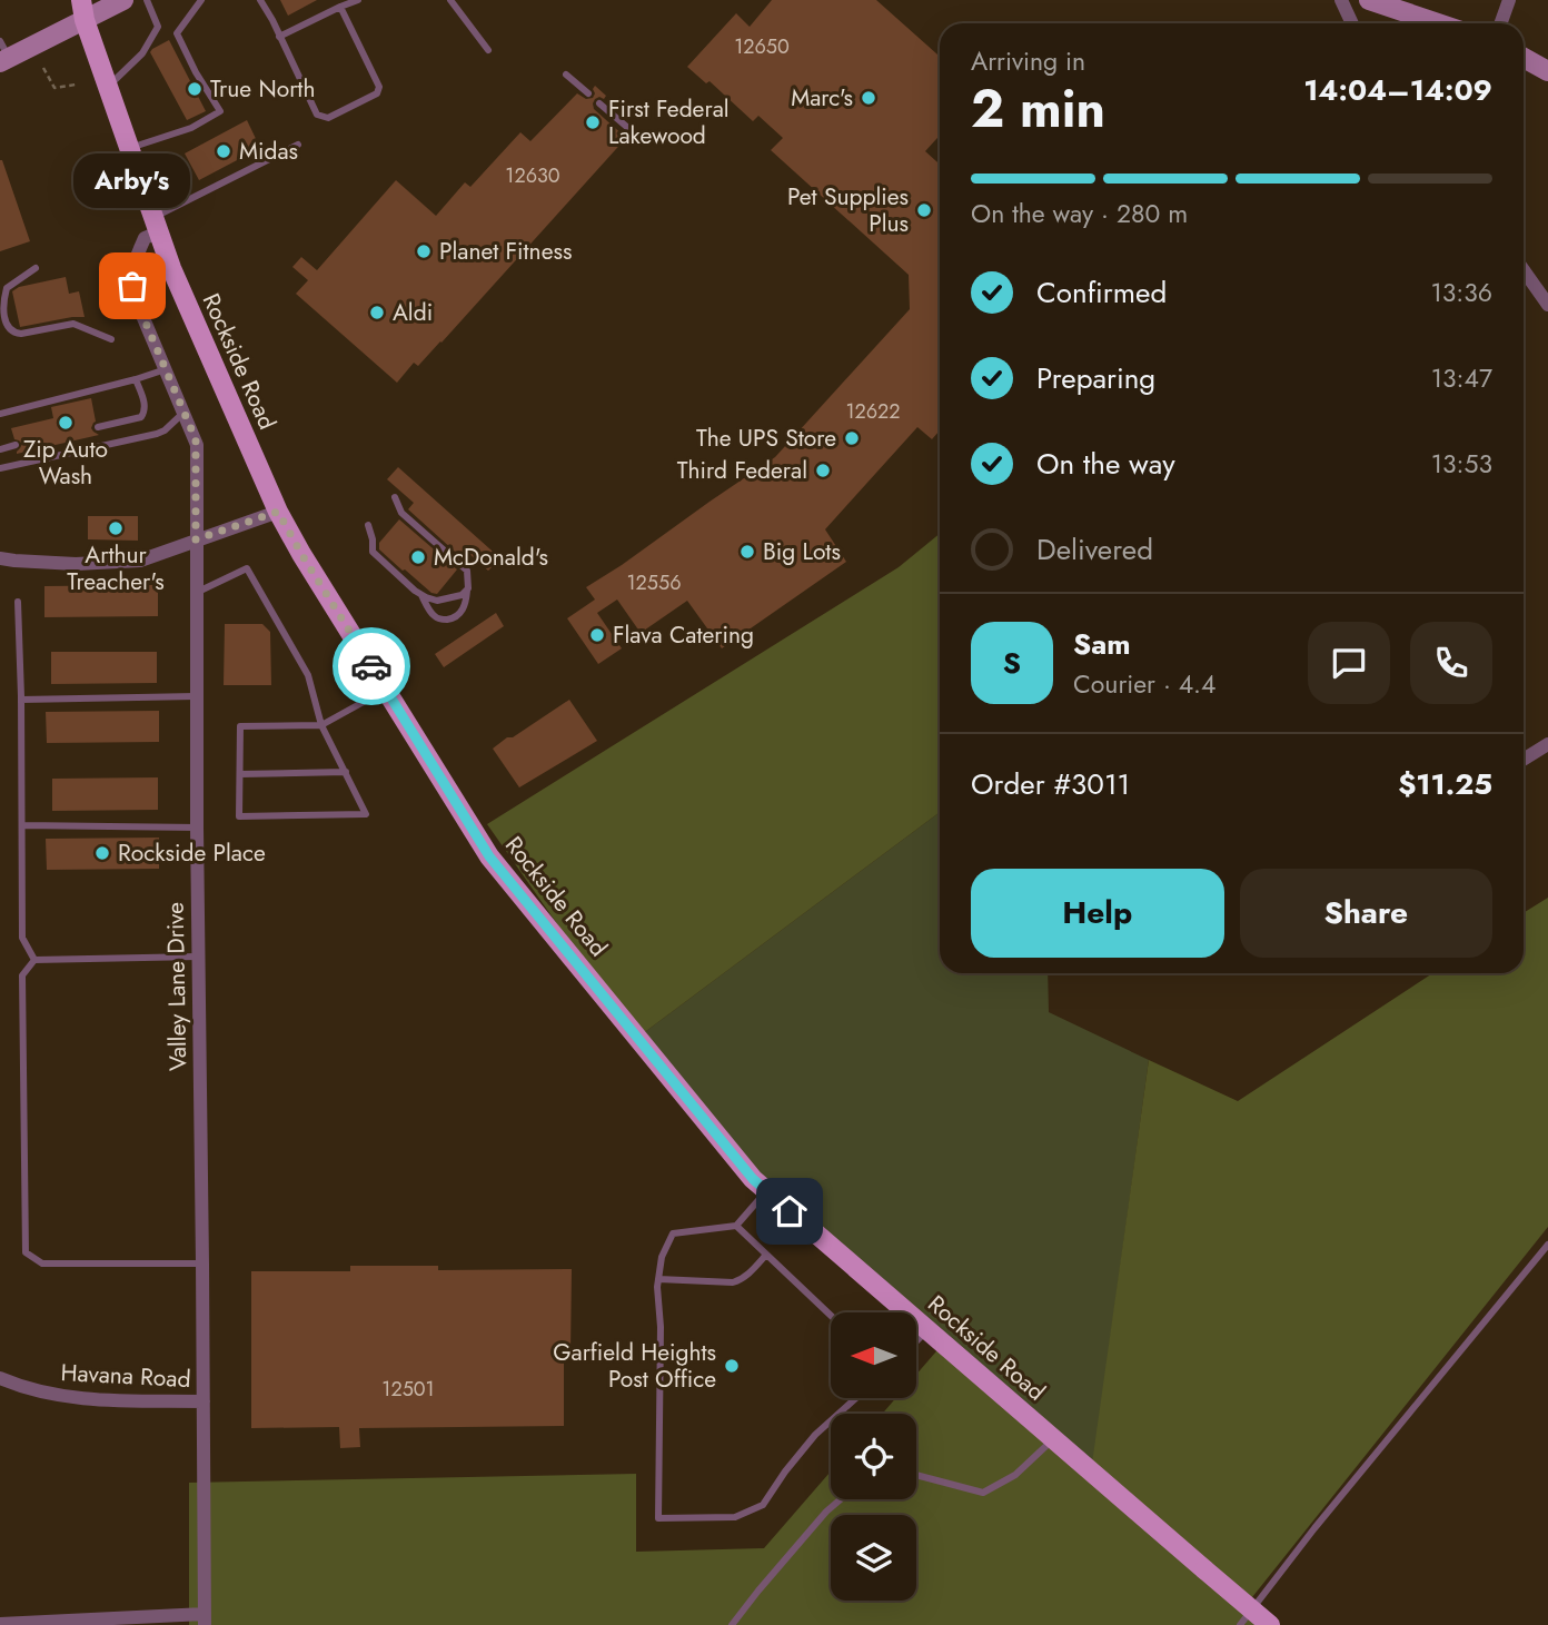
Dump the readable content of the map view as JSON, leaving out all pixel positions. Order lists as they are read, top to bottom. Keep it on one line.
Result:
{"streets":{"main road":["Rockside Road"],"street":["Valley Lane Drive","Havana Road"]},"crossings":[["Rockside Road","Valley Lane Drive"],["Valley Lane Drive","Havana Road"]],"places":["True North","Marc's","First Federal Lakewood","Midas","Pet Supplies Plus","Planet Fitness","Arby's","Aldi","Zip Auto Wash","The UPS Store","Third Federal","Arthur Treacher's","Big Lots","McDonald's","Flava Catering","Rockside Place","Garfield Heights Post Office"],"house_numbers":["12650","12630","12622","12556","12501"],"north":"left","page":{"heading":["2 min","Arriving in","14:04–14:09"],"panel":["Sam","Courier · 4.4","Order #3011","$11.25"],"bubble":"Arby's","bar":"On the way · 280 m","list":[["Confirmed","13:36"],["Preparing","13:47"],["On the way","13:53"],"Delivered"],"round":"S","buttons":["Help","Share"]}}
